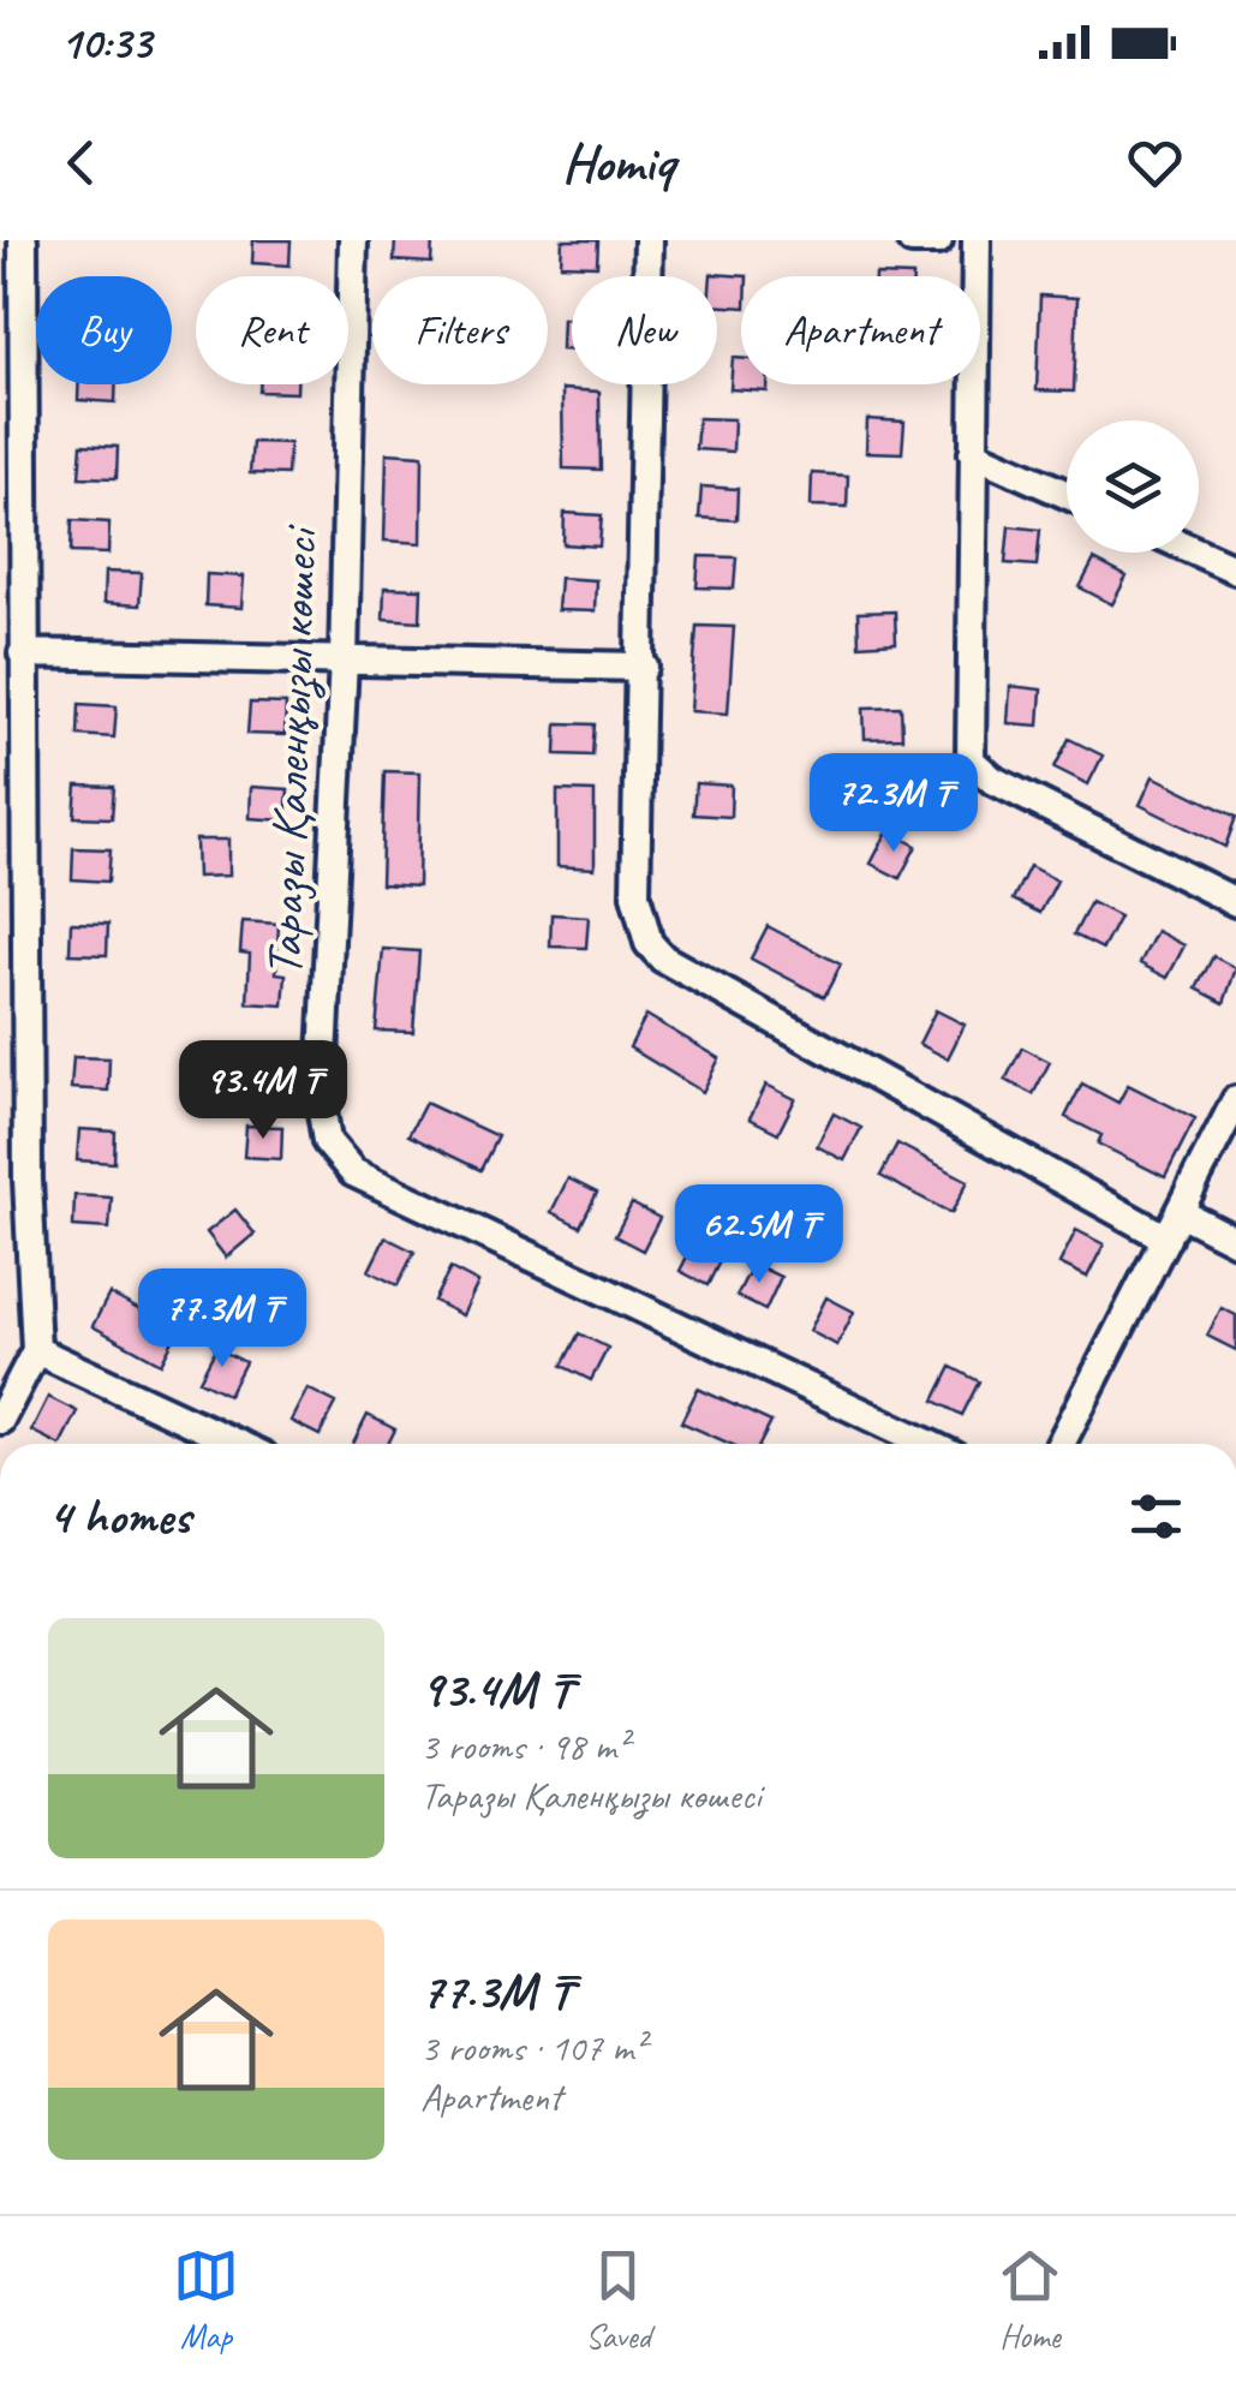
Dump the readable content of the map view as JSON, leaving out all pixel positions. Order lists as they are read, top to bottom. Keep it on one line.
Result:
{"streets":{"street":["Таразы Қаленқызы көшесі"]},"page":{"status":"10:33","header":"Homiq","chip":["Buy","Rent","Filters","New","Apartment"],"price":["72.3M ₸","93.4M ₸","62.5M ₸","77.3M ₸"],"heading":"4 homes","list":[{"name":"93.4M ₸","note":"3 rooms · 98 m² · Таразы Қаленқызы көшесі"},{"name":"77.3M ₸","note":"3 rooms · 107 m² · Apartment"}],"tabs":["Map","Saved","Home"]}}
